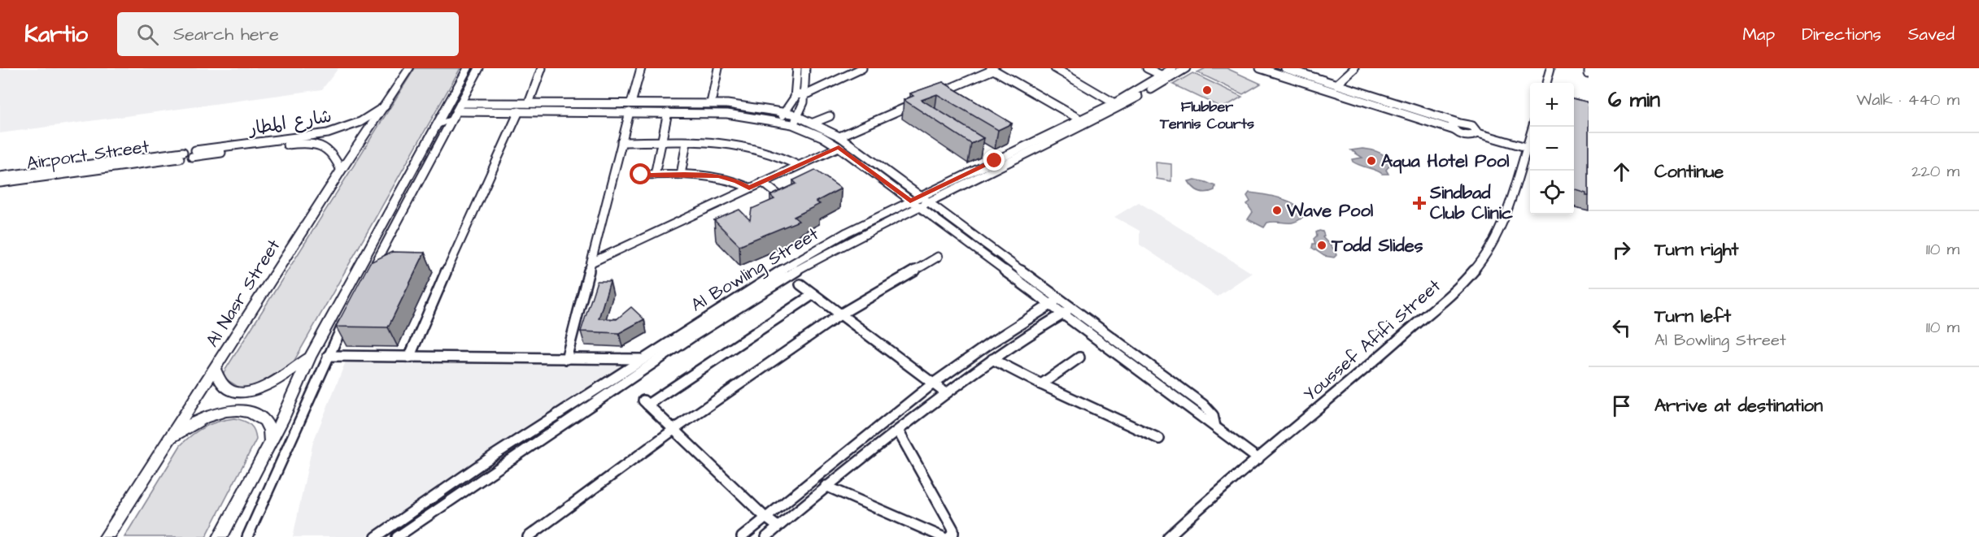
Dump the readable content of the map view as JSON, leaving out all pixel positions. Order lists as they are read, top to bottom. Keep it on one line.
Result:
{"streets":{"main road":["Al Nasr Street"],"street":["شارع المطار","Airport Street","Al Bowling Street","Youssef Afifi Street"]},"crossings":[["شارع المطار","Al Nasr Street"]],"places":{"other":["Flubber Tennis Courts","Aqua Hotel Pool","Wave Pool","Todd Slides"],"health":["Sindbad Club Clinic"]},"page":{"header":"Kartio","search":"Search here","nav":["Map","Directions","Saved"],"heading":["6 min","Walk · 440 m"],"map_buttons":["+","−"],"list":[["Continue","220 m"],["Turn right","110 m"],["Turn left","Al Bowling Street","110 m"],"Arrive at destination"]}}
